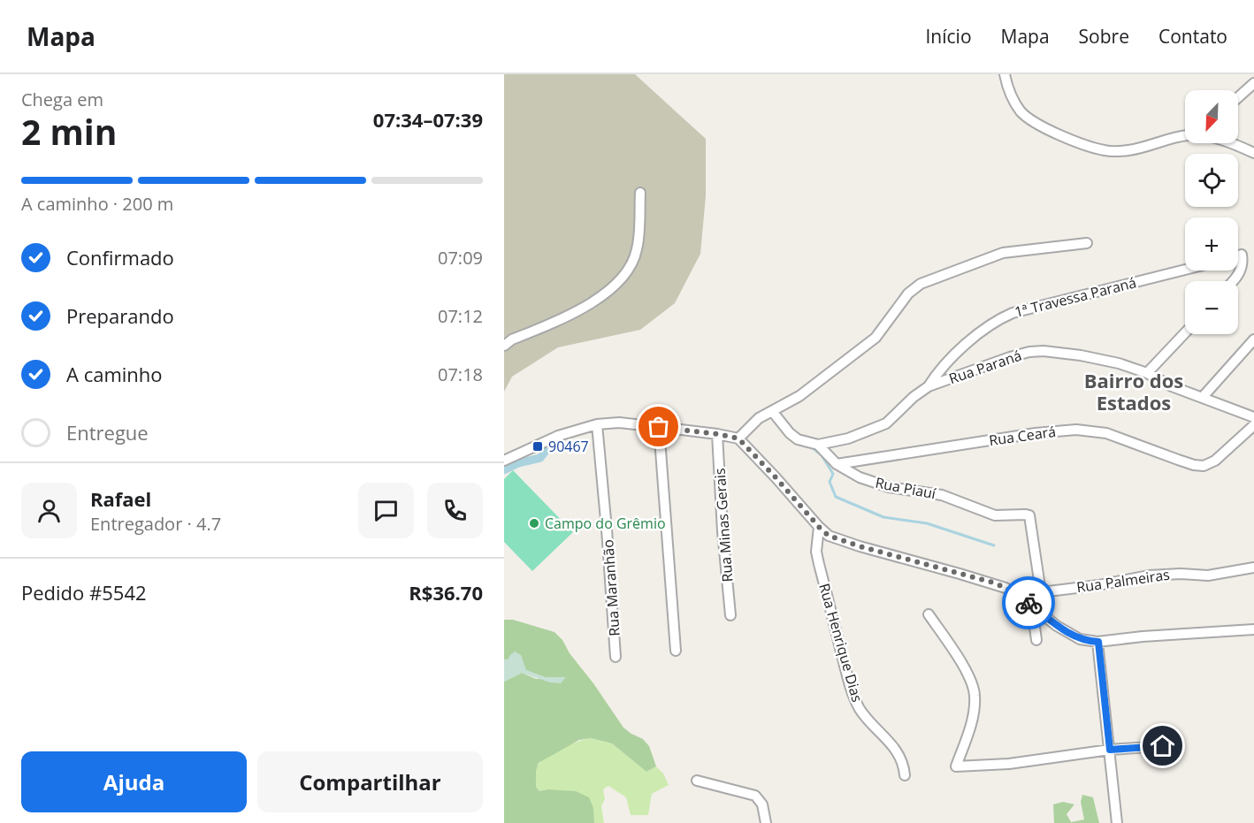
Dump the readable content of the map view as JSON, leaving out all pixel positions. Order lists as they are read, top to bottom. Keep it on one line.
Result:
{"streets":{"street":["1ª Travessa Paraná","Rua Paraná","Rua Ceará","Rua Piauí","Rua Minas Gerais","Rua Palmeiras","Rua Maranhão","Rua Henrique Dias"]},"crossings":[["1ª Travessa Paraná","Rua Paraná"],["Rua Paraná","Rua Piauí"],["Rua Ceará","Rua Piauí"],["Rua Piauí","Rua Palmeiras"]],"districts":["Bairro dos Estados"],"places":{"transit":["90467"],"other":["Campo do Grêmio"]},"north":"bottom left","page":{"header":"Mapa","nav":["Início","Mapa","Sobre","Contato"],"heading":["2 min","Chega em","07:34–07:39"],"panel":["Rafael","Entregador · 4.7","Pedido #5542","R$36.70"],"map_buttons":["+","−"],"bar":"A caminho · 200 m","list":[["Confirmado","07:09"],["Preparando","07:12"],["A caminho","07:18"],"Entregue"],"buttons":["Ajuda","Compartilhar"]}}
